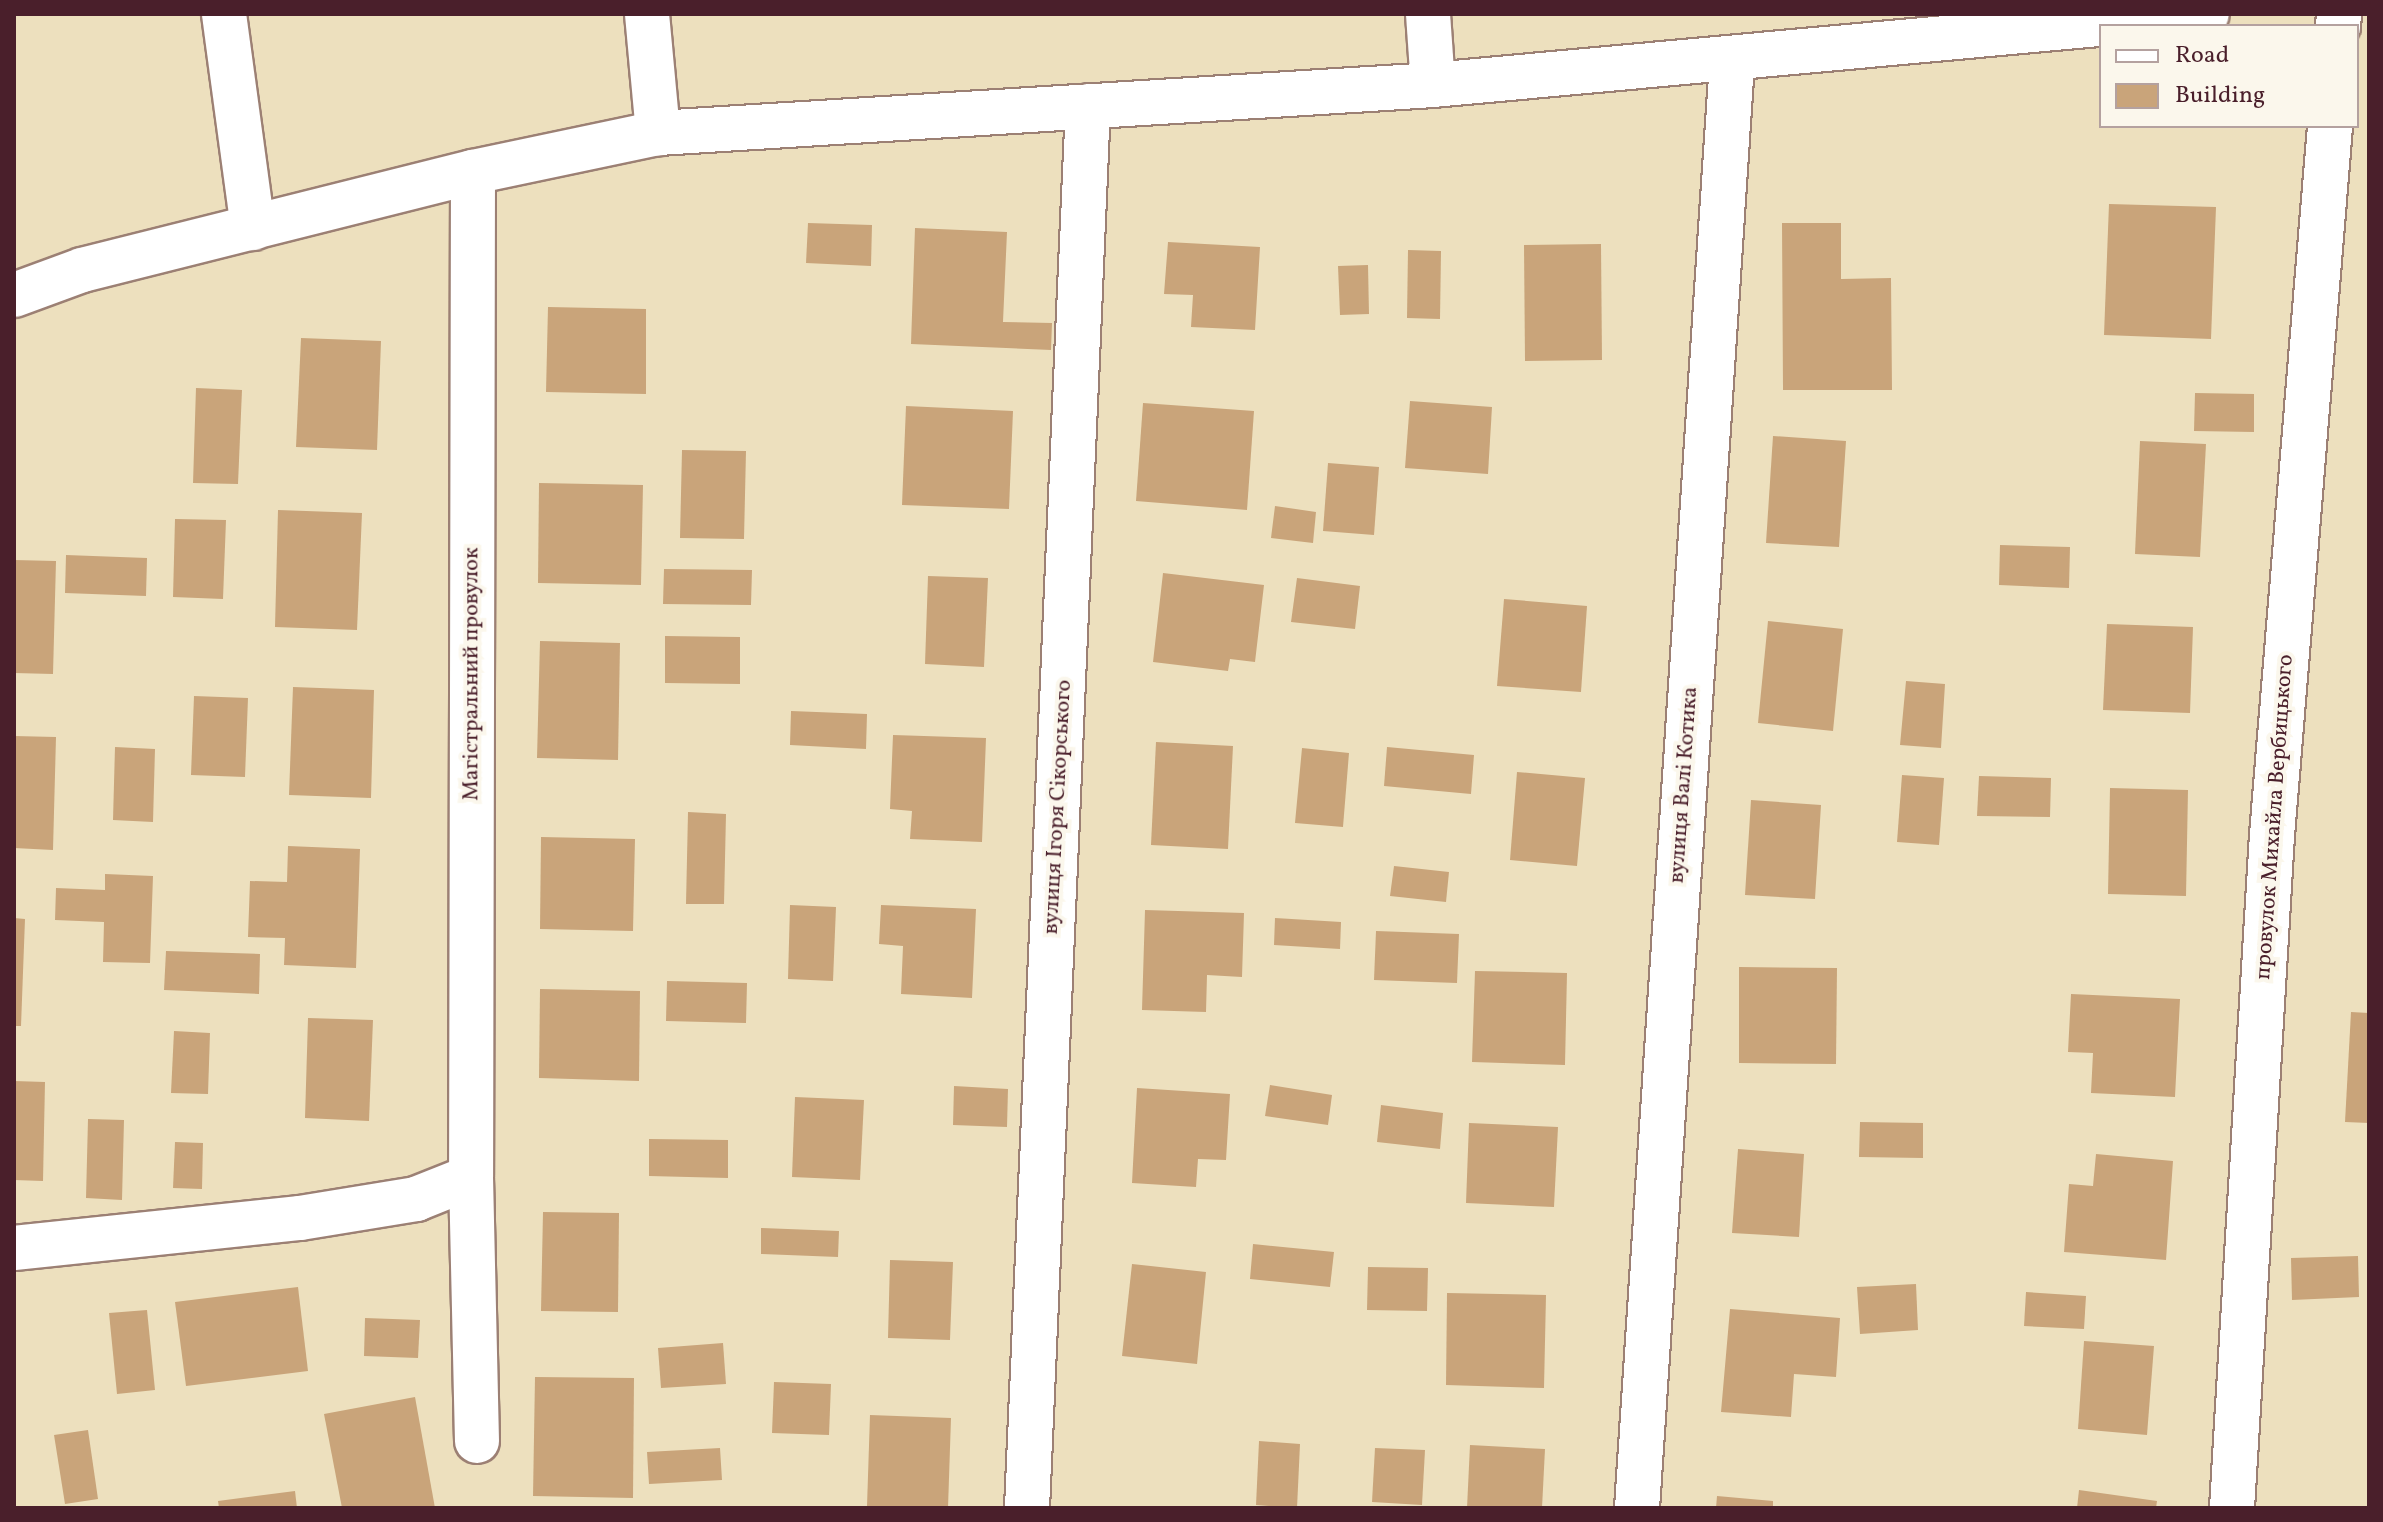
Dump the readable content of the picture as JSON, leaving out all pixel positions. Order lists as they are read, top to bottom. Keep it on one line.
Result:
{"streets":{"street":["Магістральний провулок","вулиця Валі Котика","вулиця Ігоря Сікорського","провулок Михайла Вербицького"]},"legend":["Road","Building"]}
